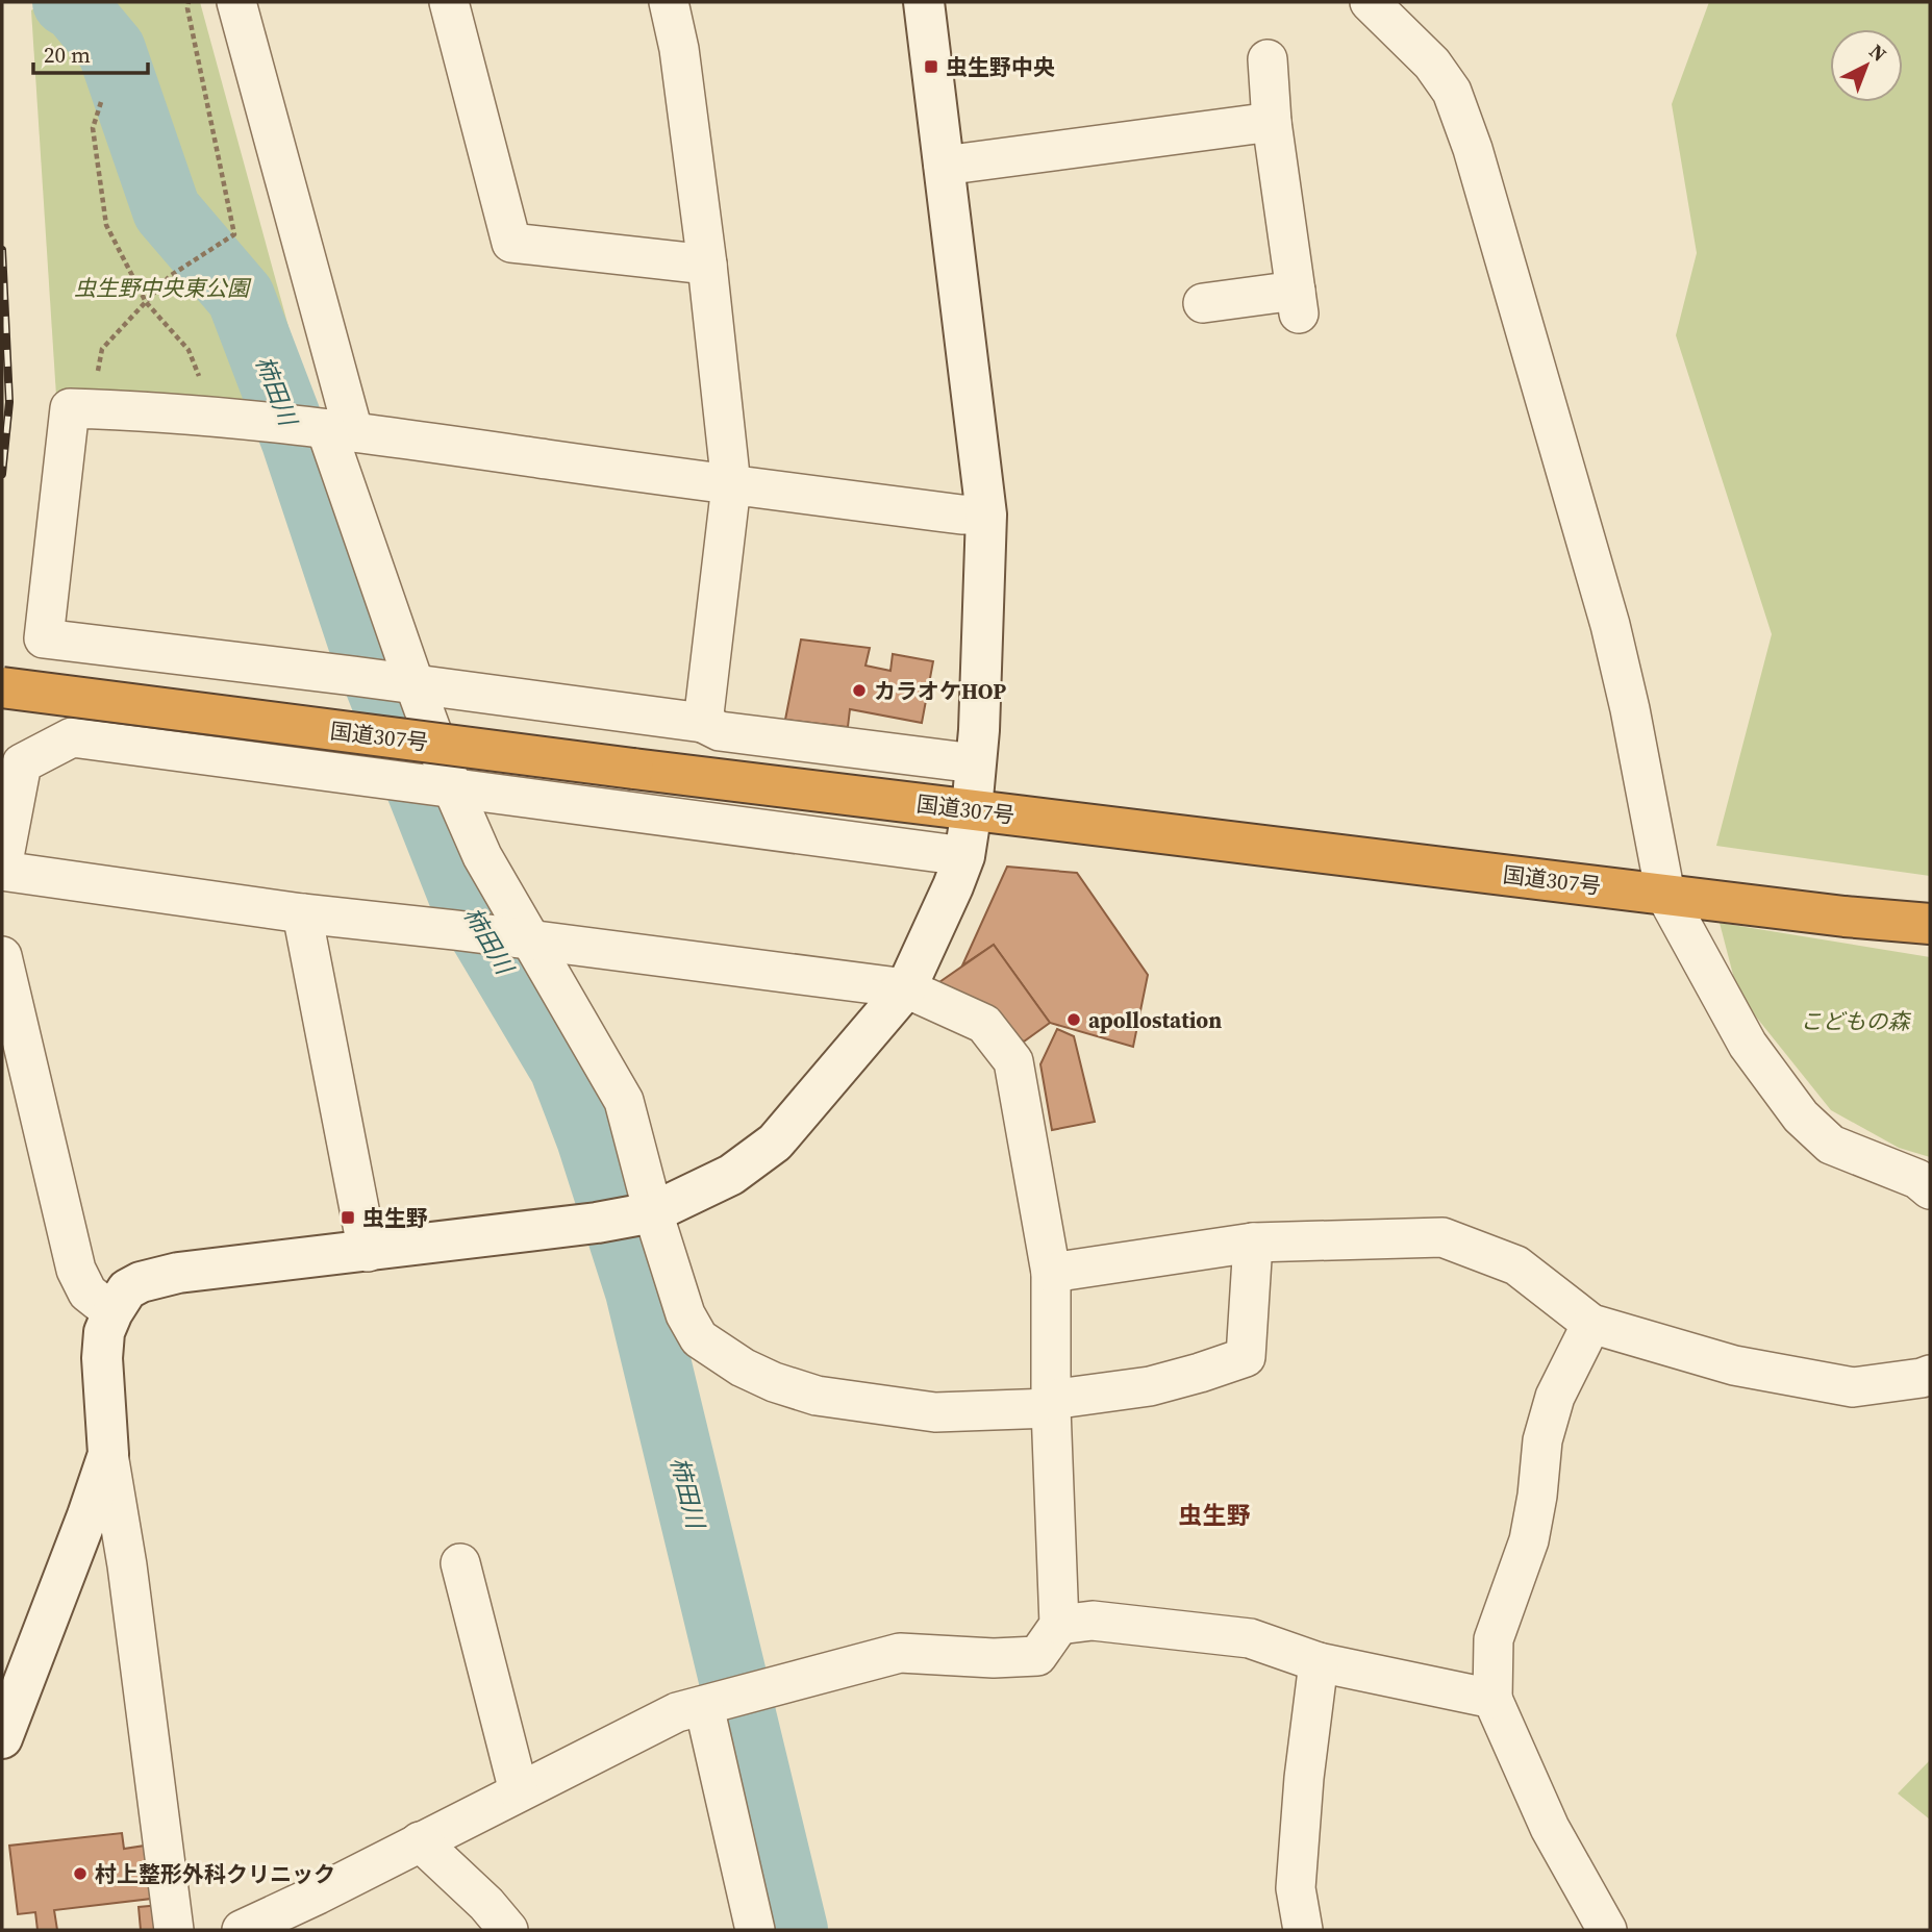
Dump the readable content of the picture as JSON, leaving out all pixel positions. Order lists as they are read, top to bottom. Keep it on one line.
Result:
{"streets":{"highway":["国道307号"]},"districts":["虫生野"],"water":["柿田川"],"parks":["虫生野中央東公園","こどもの森"],"places":{"transit":["虫生野中央","虫生野"],"other":["カラオケHOP","apollostation","村上整形外科クリニック"]},"scale_bar":"20 m","north":"top right"}
